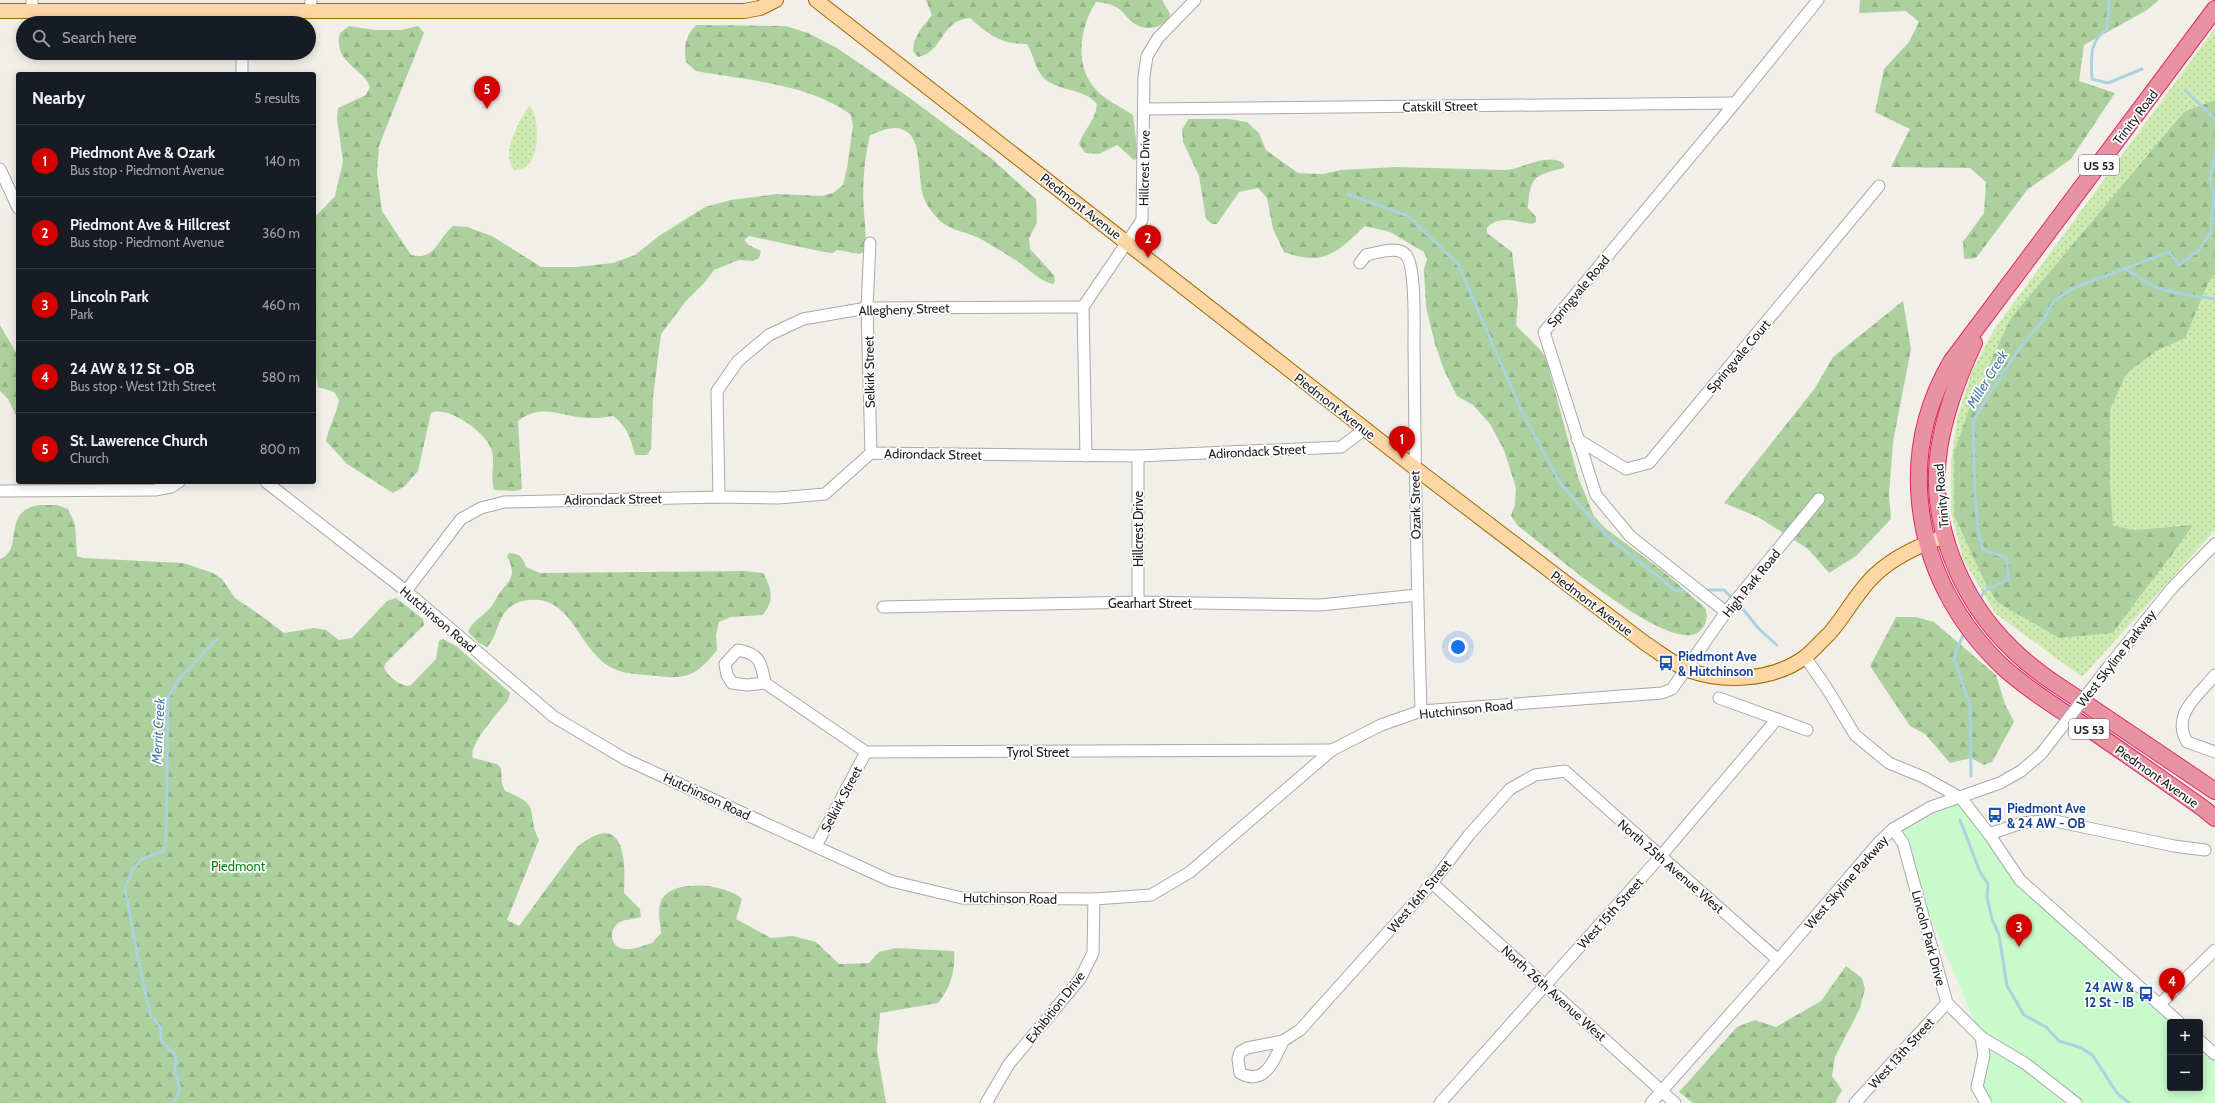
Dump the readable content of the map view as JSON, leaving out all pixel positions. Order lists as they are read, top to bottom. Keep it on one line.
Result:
{"streets":{"highway":["Trinity Road","US 53","Piedmont Avenue"],"street":["Catskill Street","Hillcrest Drive","Springvale Road","Allegheny Street","Springvale Court","Selkirk Street","Adirondack Street","Ozark Street","High Park Road","Gearhart Street","Hutchinson Road","West Skyline Parkway","Tyrol Street","North 25th Avenue West","West 16th Street","West 15th Street","Lincoln Park Drive","North 26th Avenue West","Exhibition Drive","West 13th Street"]},"crossings":[["Catskill Street","Hillcrest Drive"],["Catskill Street","Springvale Road"],["Trinity Road","Piedmont Avenue"],["Hillcrest Drive","Piedmont Avenue"],["Hillcrest Drive","Allegheny Street"],["Hillcrest Drive","Adirondack Street"],["Hillcrest Drive","Gearhart Street"],["Piedmont Avenue","Adirondack Street"],["Piedmont Avenue","Ozark Street"],["Piedmont Avenue","High Park Road"],["Piedmont Avenue","Hutchinson Road"],["Springvale Road","Springvale Court"],["Springvale Road","High Park Road"],["Allegheny Street","Selkirk Street"],["Allegheny Street","Adirondack Street"],["Selkirk Street","Adirondack Street"],["Selkirk Street","Hutchinson Road"],["Selkirk Street","Tyrol Street"],["Adirondack Street","Hutchinson Road"],["Ozark Street","Gearhart Street"],["Ozark Street","Hutchinson Road"],["High Park Road","Hutchinson Road"],["Hutchinson Road","Tyrol Street"],["Hutchinson Road","Exhibition Drive"],["West Skyline Parkway","North 25th Avenue West"],["West Skyline Parkway","Lincoln Park Drive"],["West Skyline Parkway","North 26th Avenue West"],["North 25th Avenue West","West 16th Street"],["North 25th Avenue West","West 15th Street"],["West 16th Street","North 26th Avenue West"],["West 15th Street","North 26th Avenue West"],["Lincoln Park Drive","West 13th Street"]],"water":["Miller Creek","Merrit Creek"],"parks":["Piedmont"],"places":{"bus stop":["Piedmont Ave & Hutchinson","Piedmont Ave & 24 AW - OB","24 AW & 12 St - IB"]},"page":{"search":"Search here","heading":["Nearby","5 results"],"pins":["5","2","1","3","4"],"list":[{"mark":"1","name":"Piedmont Ave & Ozark","note":"Bus stop · Piedmont Avenue","value":"140 m"},{"mark":"2","name":"Piedmont Ave & Hillcrest","note":"Bus stop · Piedmont Avenue","value":"360 m"},{"mark":"3","name":"Lincoln Park","note":"Park","value":"460 m"},{"mark":"4","name":"24 AW & 12 St - OB","note":"Bus stop · West 12th Street","value":"580 m"},{"mark":"5","name":"St. Lawerence Church","note":"Church","value":"800 m"}],"map_buttons":["+","−"]}}
